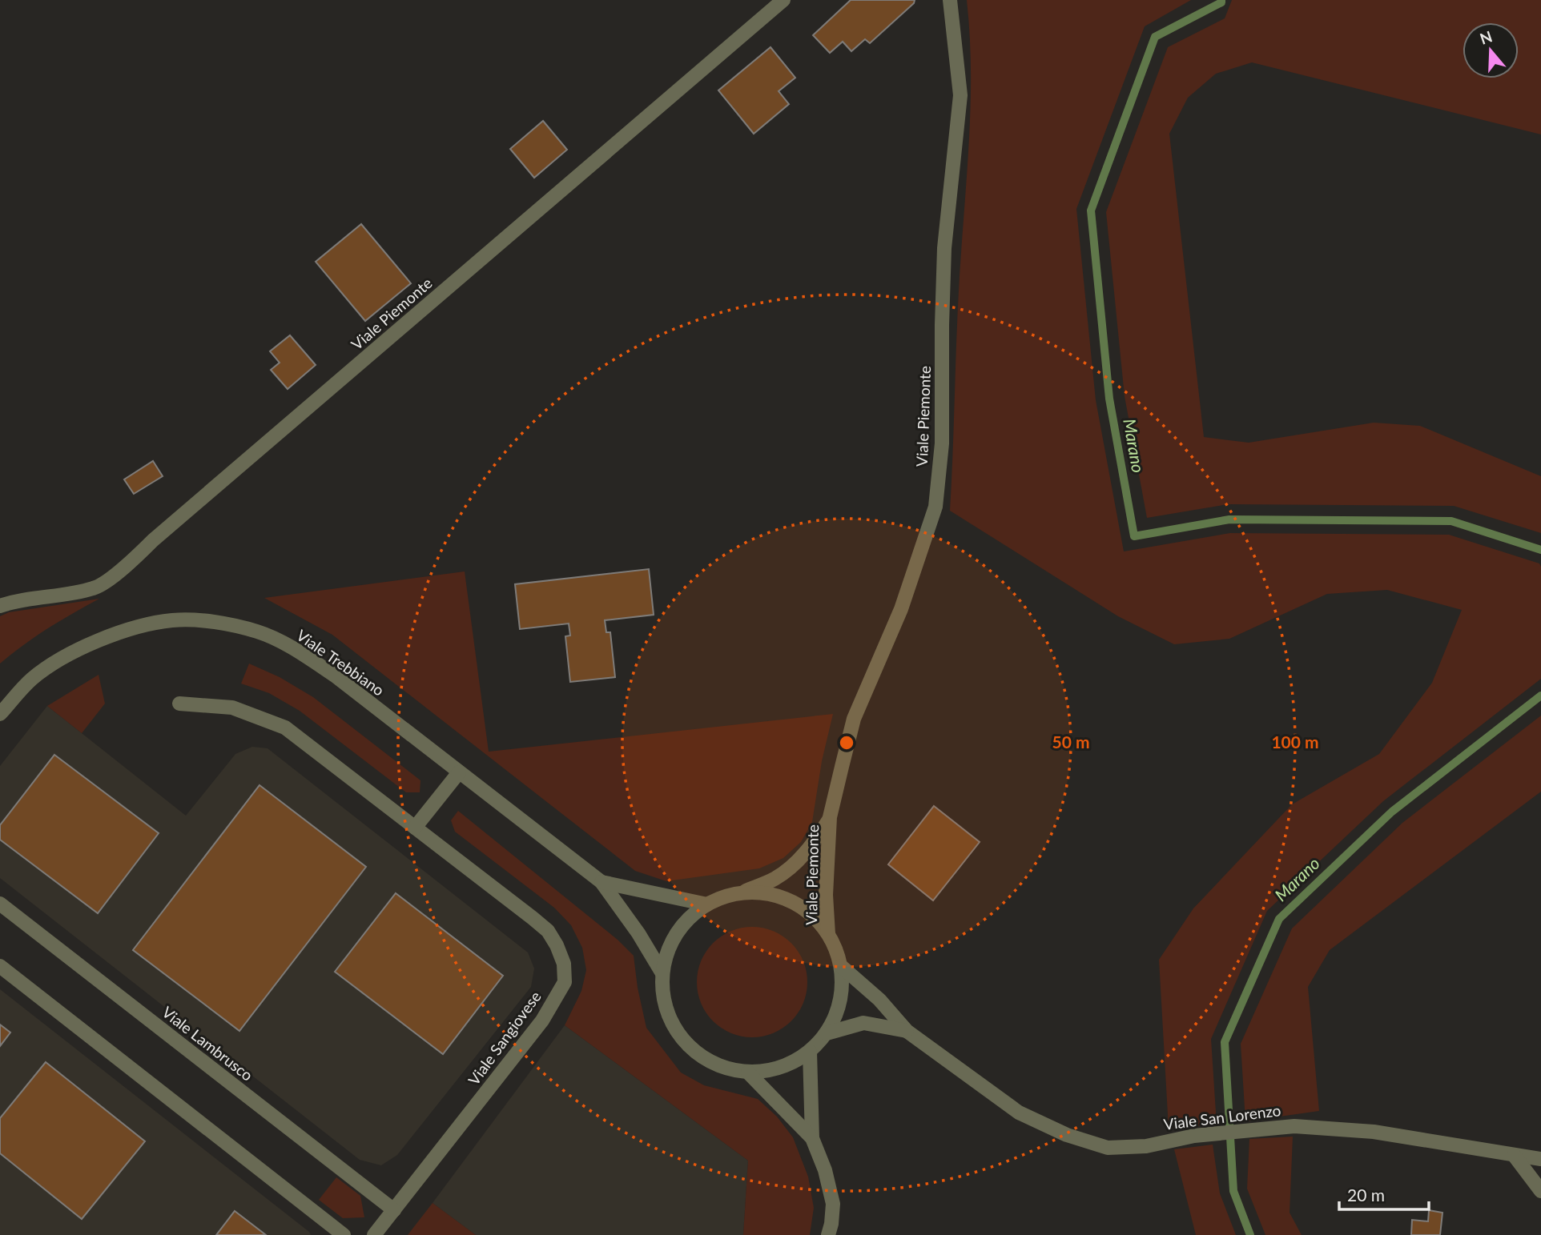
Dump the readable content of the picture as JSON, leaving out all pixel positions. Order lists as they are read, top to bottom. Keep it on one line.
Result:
{"streets":{"street":["Viale Piemonte","Viale Trebbiano","Viale Sangiovese","Viale Lambrusco","Viale San Lorenzo"]},"crossings":[["Viale Piemonte","Viale Trebbiano"],["Viale Piemonte","Viale San Lorenzo"],["Viale Trebbiano","Viale San Lorenzo"],["Viale Sangiovese","Viale Lambrusco"]],"water":["Marano"],"scale_bar":"20 m","north":"top","rings":["50 m","100 m"]}
